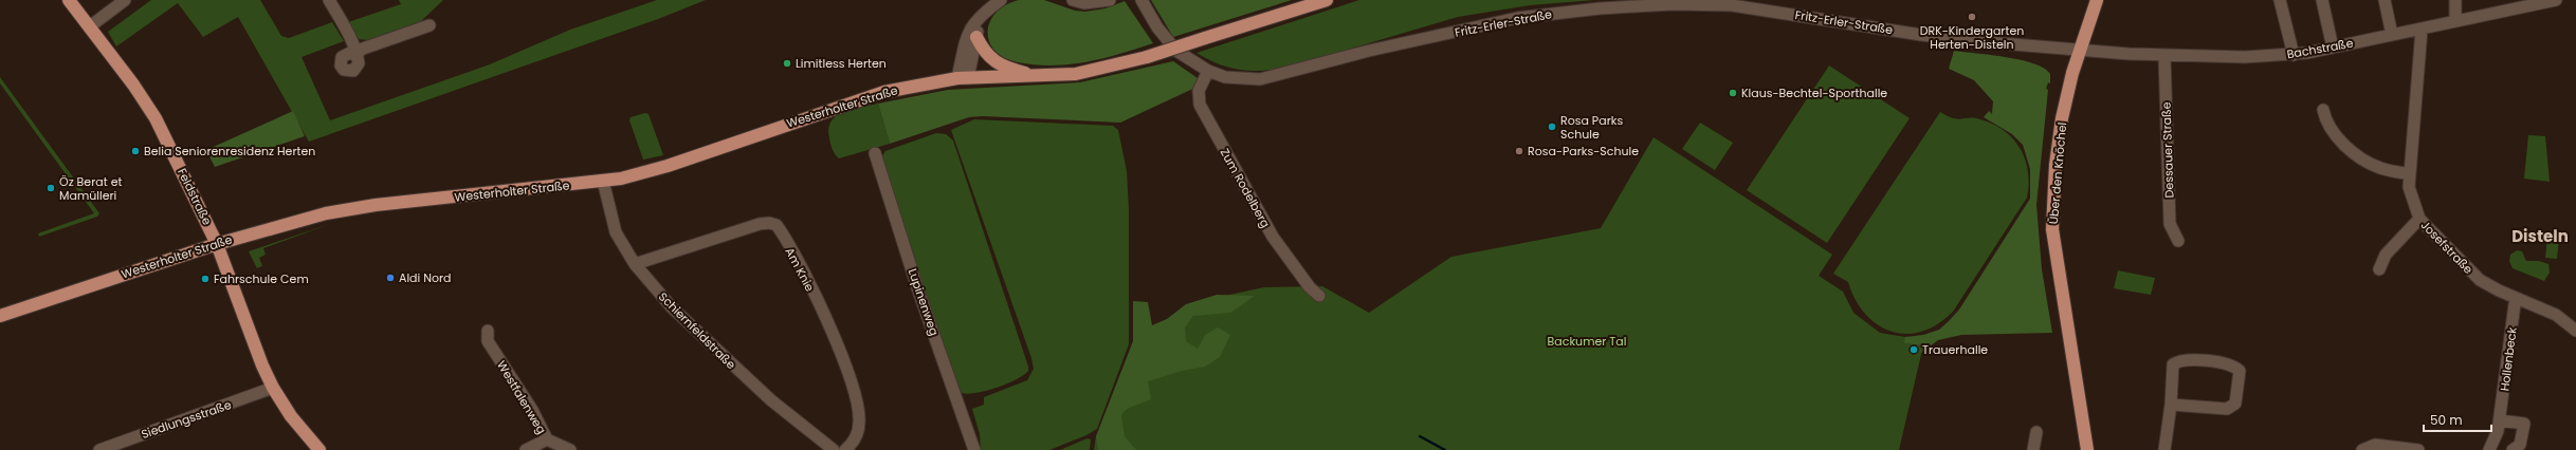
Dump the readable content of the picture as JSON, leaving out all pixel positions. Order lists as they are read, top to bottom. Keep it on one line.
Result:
{"streets":{"main road":["Westerholter Straße","Über den Knöchel","Feldstraße"],"street":["Fritz-Erler-Straße","Bachstraße","Dessauer Straße","Zum Rodelberg","Josefstraße","Am Knie","Lupinenweg","Schiernfeldstraße","Hollenbeck","Westfalenweg","Siedlungsstraße"]},"crossings":[["Fritz-Erler-Straße","Bachstraße"],["Fritz-Erler-Straße","Über den Knöchel"],["Fritz-Erler-Straße","Zum Rodelberg"],["Bachstraße","Dessauer Straße"],["Bachstraße","Über den Knöchel"],["Bachstraße","Josefstraße"],["Westerholter Straße","Feldstraße"],["Westerholter Straße","Schiernfeldstraße"],["Feldstraße","Siedlungsstraße"],["Josefstraße","Hollenbeck"],["Am Knie","Schiernfeldstraße"]],"districts":["Disteln"],"parks":["Backumer Tal"],"places":["DRK-Kindergarten Herten-Disteln","Limitless Herten","Klaus-Bechtel-Sporthalle","Rosa Parks Schule","Belia Seniorenresidenz Herten","Rosa-Parks-Schule","Öz Berat et Mamülleri","Aldi Nord","Fahrschule Cem","Trauerhalle"],"scale_bar":"50 m"}
